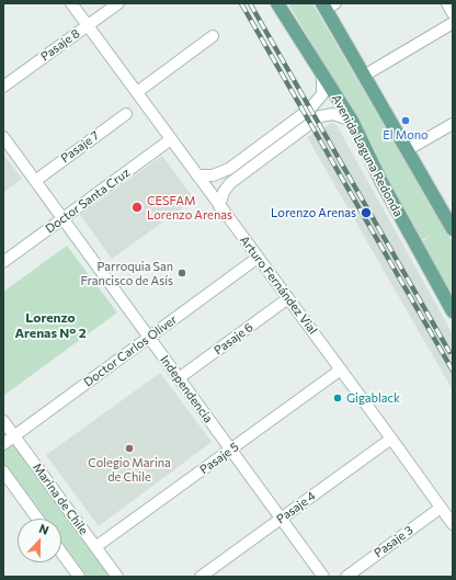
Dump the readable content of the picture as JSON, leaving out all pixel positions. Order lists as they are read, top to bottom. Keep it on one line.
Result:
{"streets":{"main road":["Avenida Laguna Redonda"],"street":["Pasaje 8","Pasaje 7","Doctor Santa Cruz","Arturo Fernández Vial","Pasaje 6","Doctor Carlos Oliver","Independencia","Pasaje 5","Marina de Chile","Pasaje 4","Pasaje 3"]},"crossings":[["Pasaje 8","Arturo Fernández Vial"],["Pasaje 7","Independencia"],["Doctor Santa Cruz","Arturo Fernández Vial"],["Doctor Santa Cruz","Independencia"],["Arturo Fernández Vial","Pasaje 6"],["Arturo Fernández Vial","Doctor Carlos Oliver"],["Arturo Fernández Vial","Pasaje 5"],["Arturo Fernández Vial","Pasaje 4"],["Arturo Fernández Vial","Pasaje 3"],["Pasaje 6","Independencia"],["Doctor Carlos Oliver","Independencia"],["Doctor Carlos Oliver","Marina de Chile"],["Independencia","Pasaje 5"],["Independencia","Pasaje 4"],["Pasaje 5","Marina de Chile"]],"districts":["Lorenzo Arenas N° 2"],"places":["El Mono","CESFAM Lorenzo Arenas","Lorenzo Arenas","Parroquia San Francisco de Asís","Gigablack","Colegio Marina de Chile"],"north":"top"}
